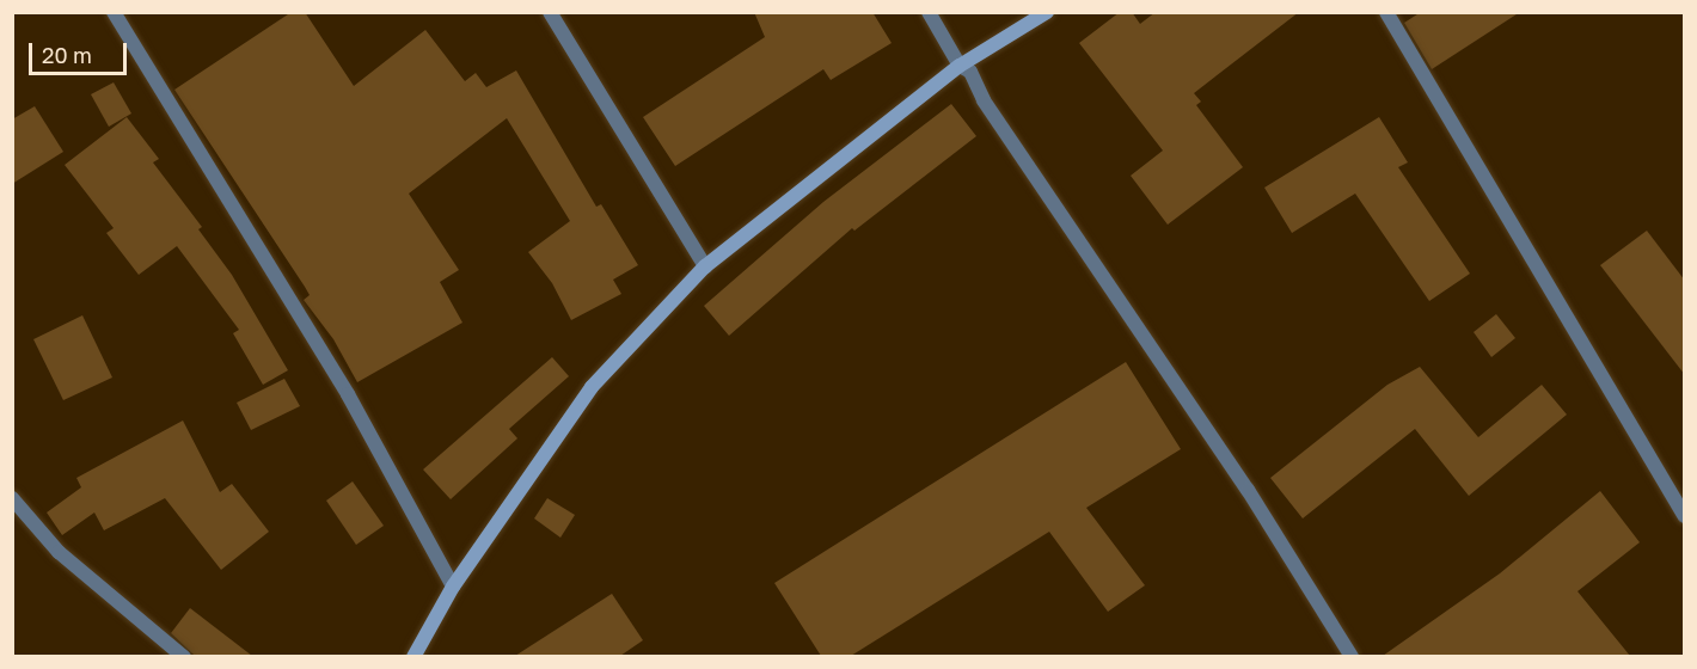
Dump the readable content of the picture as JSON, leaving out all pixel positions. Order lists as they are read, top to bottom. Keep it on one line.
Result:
{"scale_bar":"20 m"}
